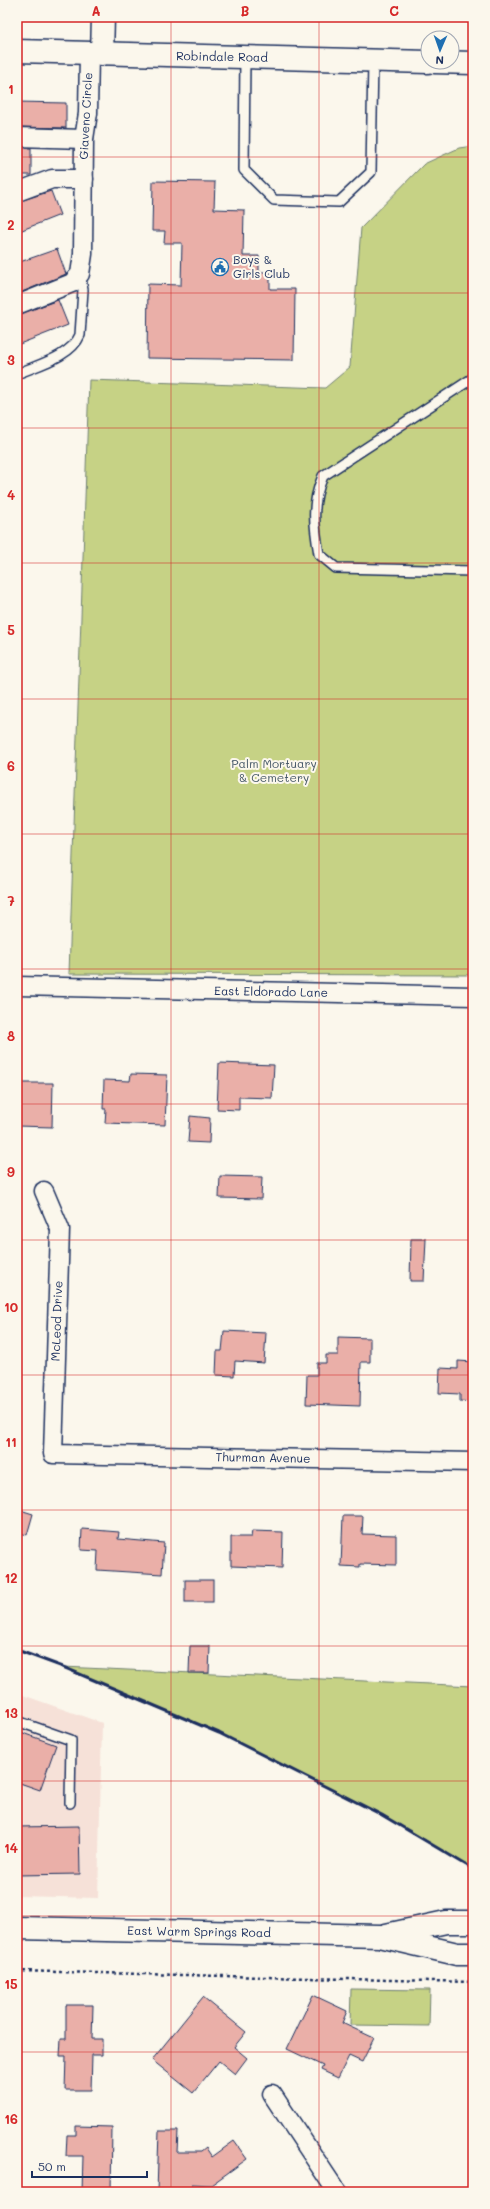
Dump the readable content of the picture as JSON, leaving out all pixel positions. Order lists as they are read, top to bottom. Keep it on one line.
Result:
{"streets":{"main road":["Robindale Road","East Warm Springs Road"],"street":["Giaveno Circle","East Eldorado Lane","McLeod Drive","Thurman Avenue"]},"crossings":[["Robindale Road","Giaveno Circle"],["McLeod Drive","Thurman Avenue"]],"parks":["Palm Mortuary & Cemetery"],"places":{"public building":["Boys & Girls Club"]},"scale_bar":"50 m","north":"bottom","grid":{"columns":["A","B","C"],"rows":["1","2","3","4","5","6","7","8","9","10","11","12","13","14","15","16"]}}
